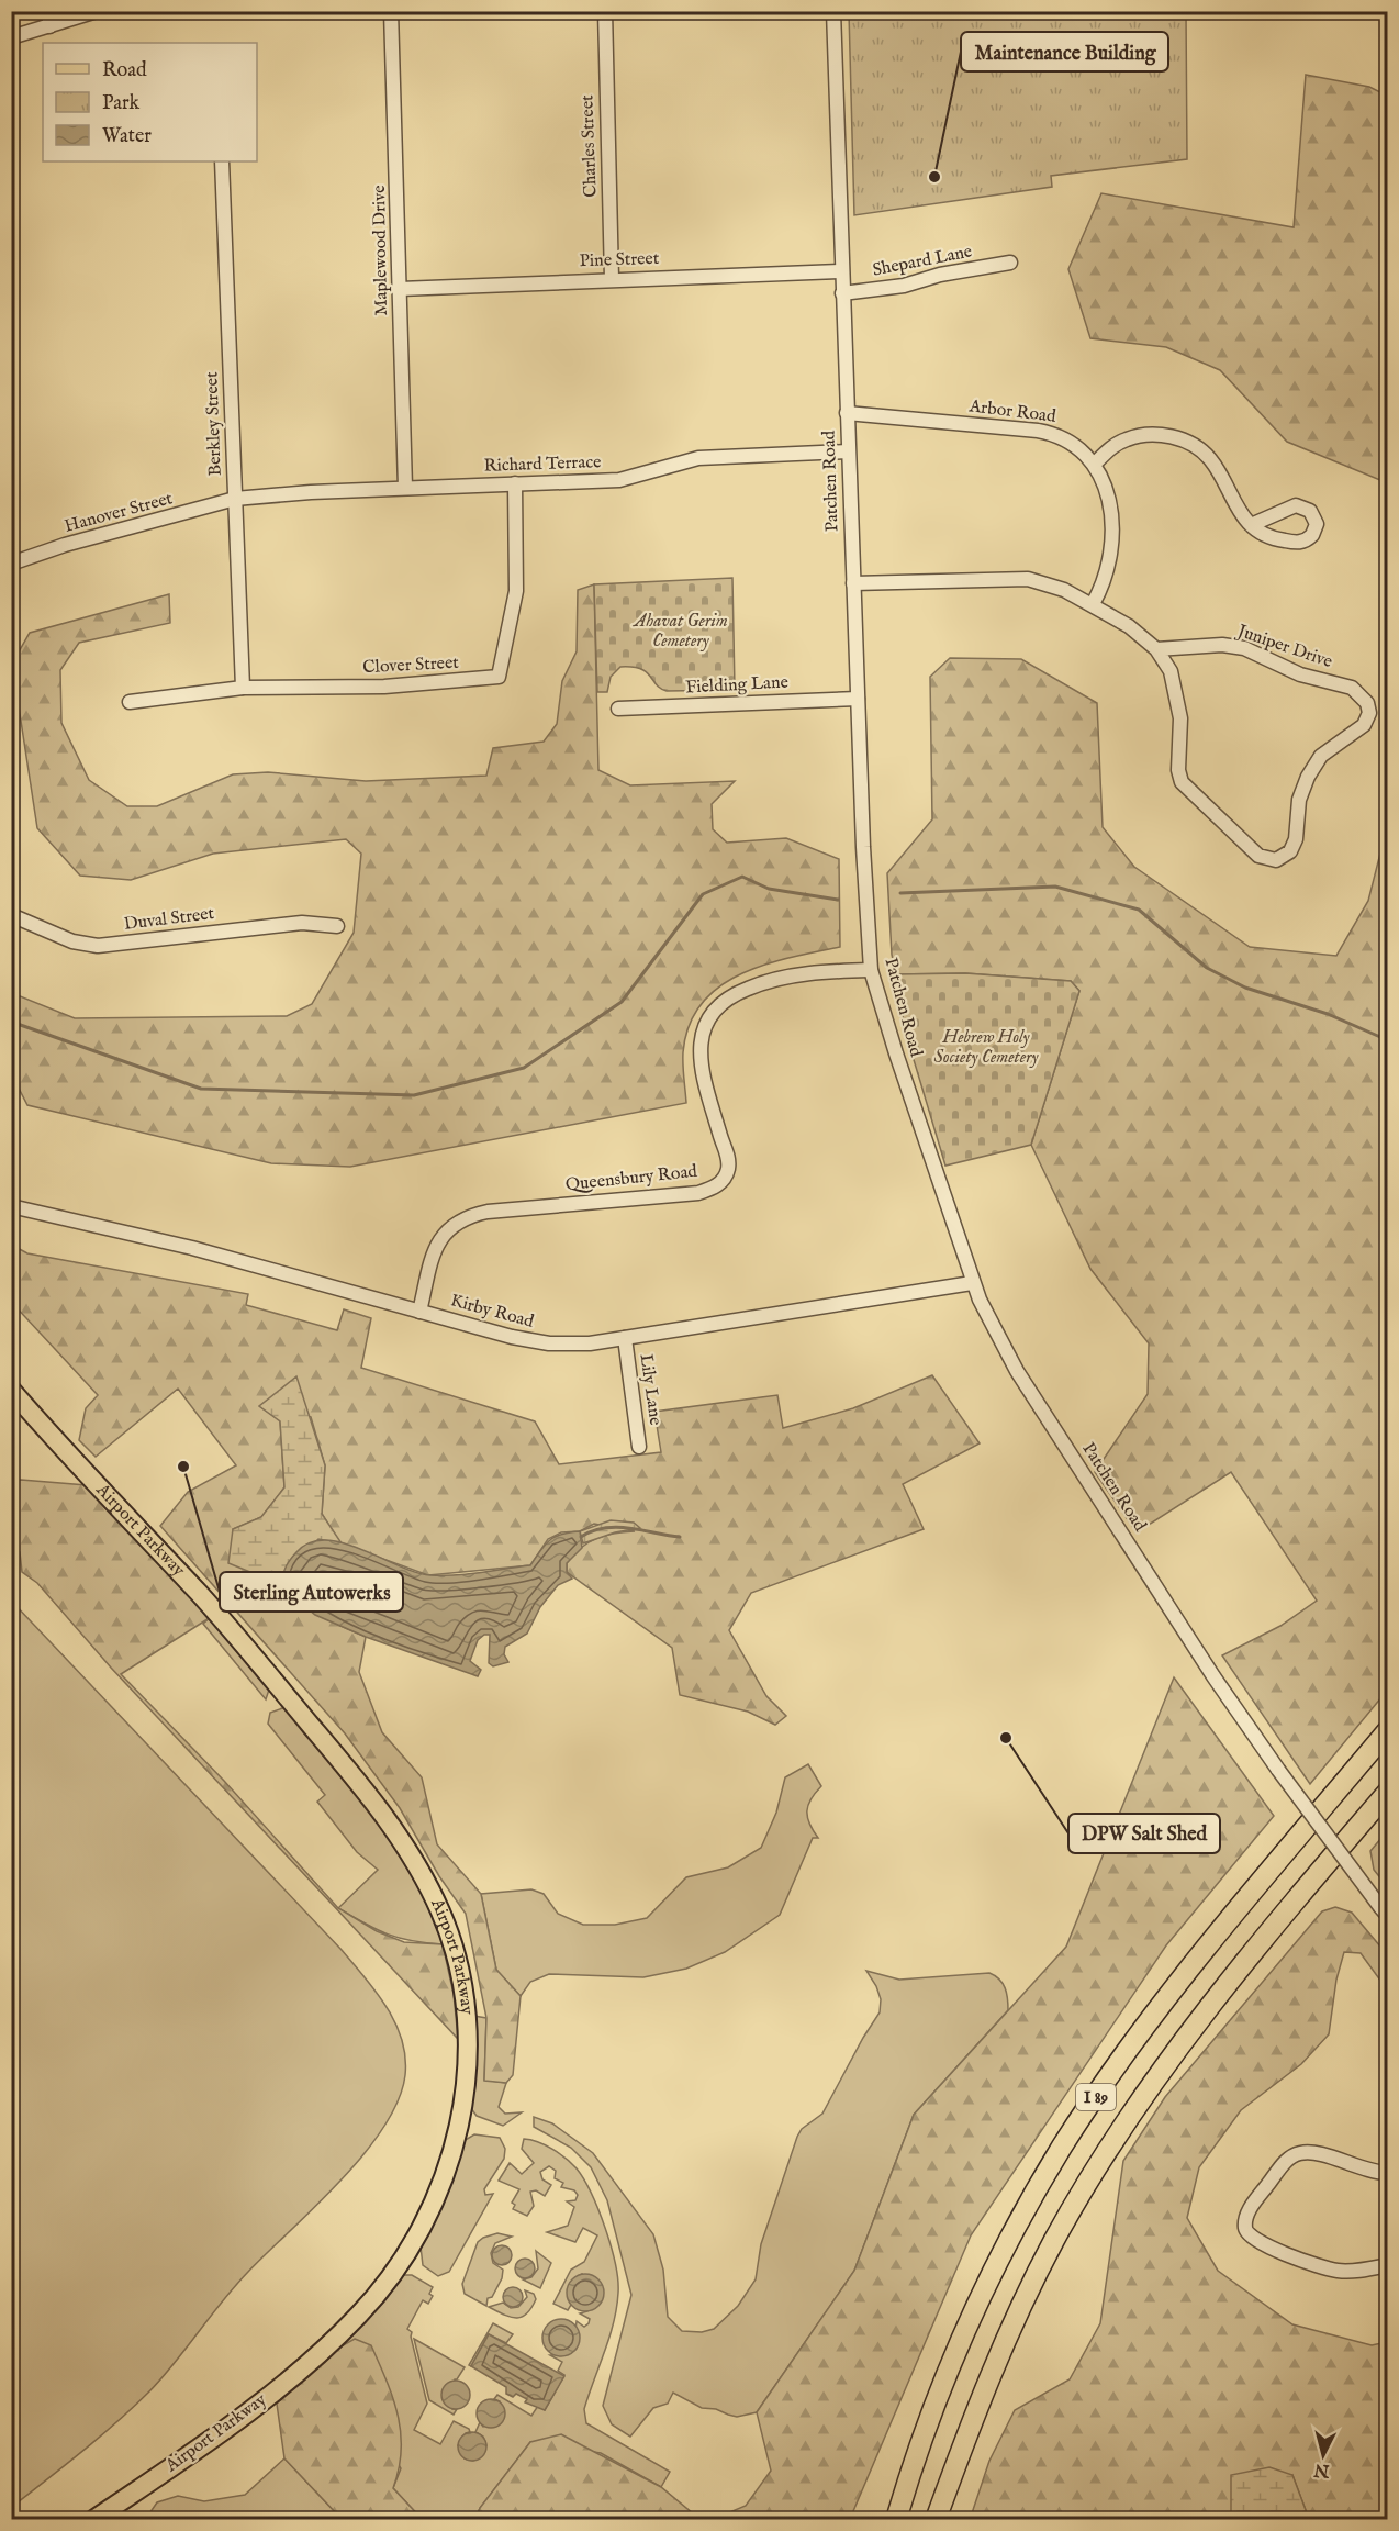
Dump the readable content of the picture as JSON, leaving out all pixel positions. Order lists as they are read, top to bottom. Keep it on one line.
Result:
{"streets":{"highway":["I 89"],"main road":["Airport Parkway"],"street":["Charles Street","Maplewood Drive","Pine Street","Shepard Lane","Arbor Road","Berkley Street","Richard Terrace","Patchen Road","Hanover Street","Juniper Drive","Clover Street","Fielding Lane","Duval Street","Queensbury Road","Kirby Road","Lily Lane"]},"crossings":[["Charles Street","Pine Street"],["Maplewood Drive","Pine Street"],["Maplewood Drive","Richard Terrace"],["Pine Street","Patchen Road"],["Shepard Lane","Patchen Road"],["Arbor Road","Patchen Road"],["Arbor Road","Juniper Drive"],["Berkley Street","Richard Terrace"],["Berkley Street","Hanover Street"],["Berkley Street","Clover Street"],["Richard Terrace","Patchen Road"],["Richard Terrace","Hanover Street"],["Richard Terrace","Clover Street"],["Patchen Road","Juniper Drive"],["Patchen Road","Fielding Lane"],["Patchen Road","Queensbury Road"],["Patchen Road","Kirby Road"],["Queensbury Road","Kirby Road"],["Kirby Road","Lily Lane"]],"parks":["Ahavat Gerim Cemetery","Hebrew Holy Society Cemetery"],"places":["Maintenance Building","Sterling Autowerks","DPW Salt Shed"],"legend":["Road","Park","Water"],"north":"bottom"}
